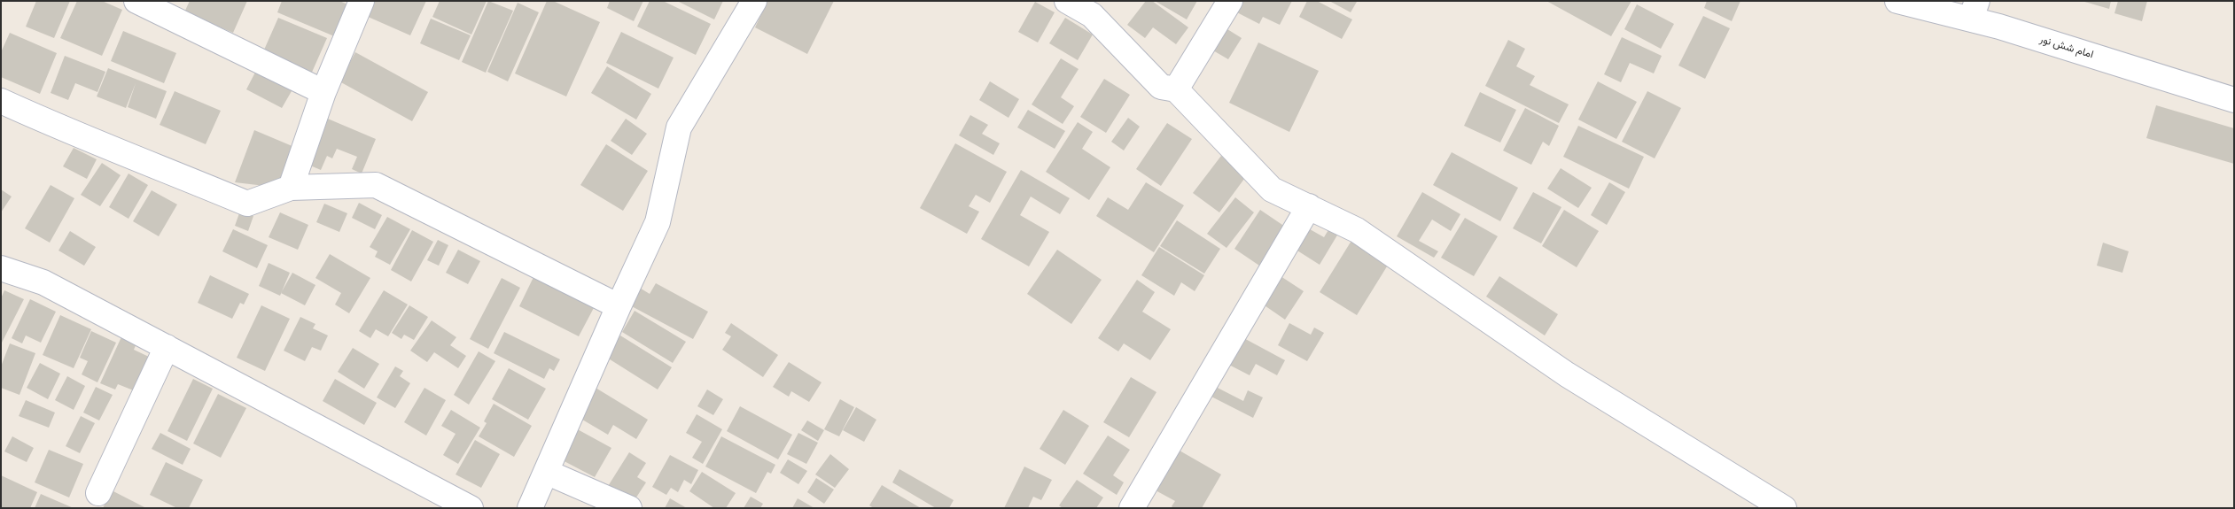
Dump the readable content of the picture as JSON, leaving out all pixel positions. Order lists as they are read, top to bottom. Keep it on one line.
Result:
{"streets":{"street":["امام شش نور"]}}
